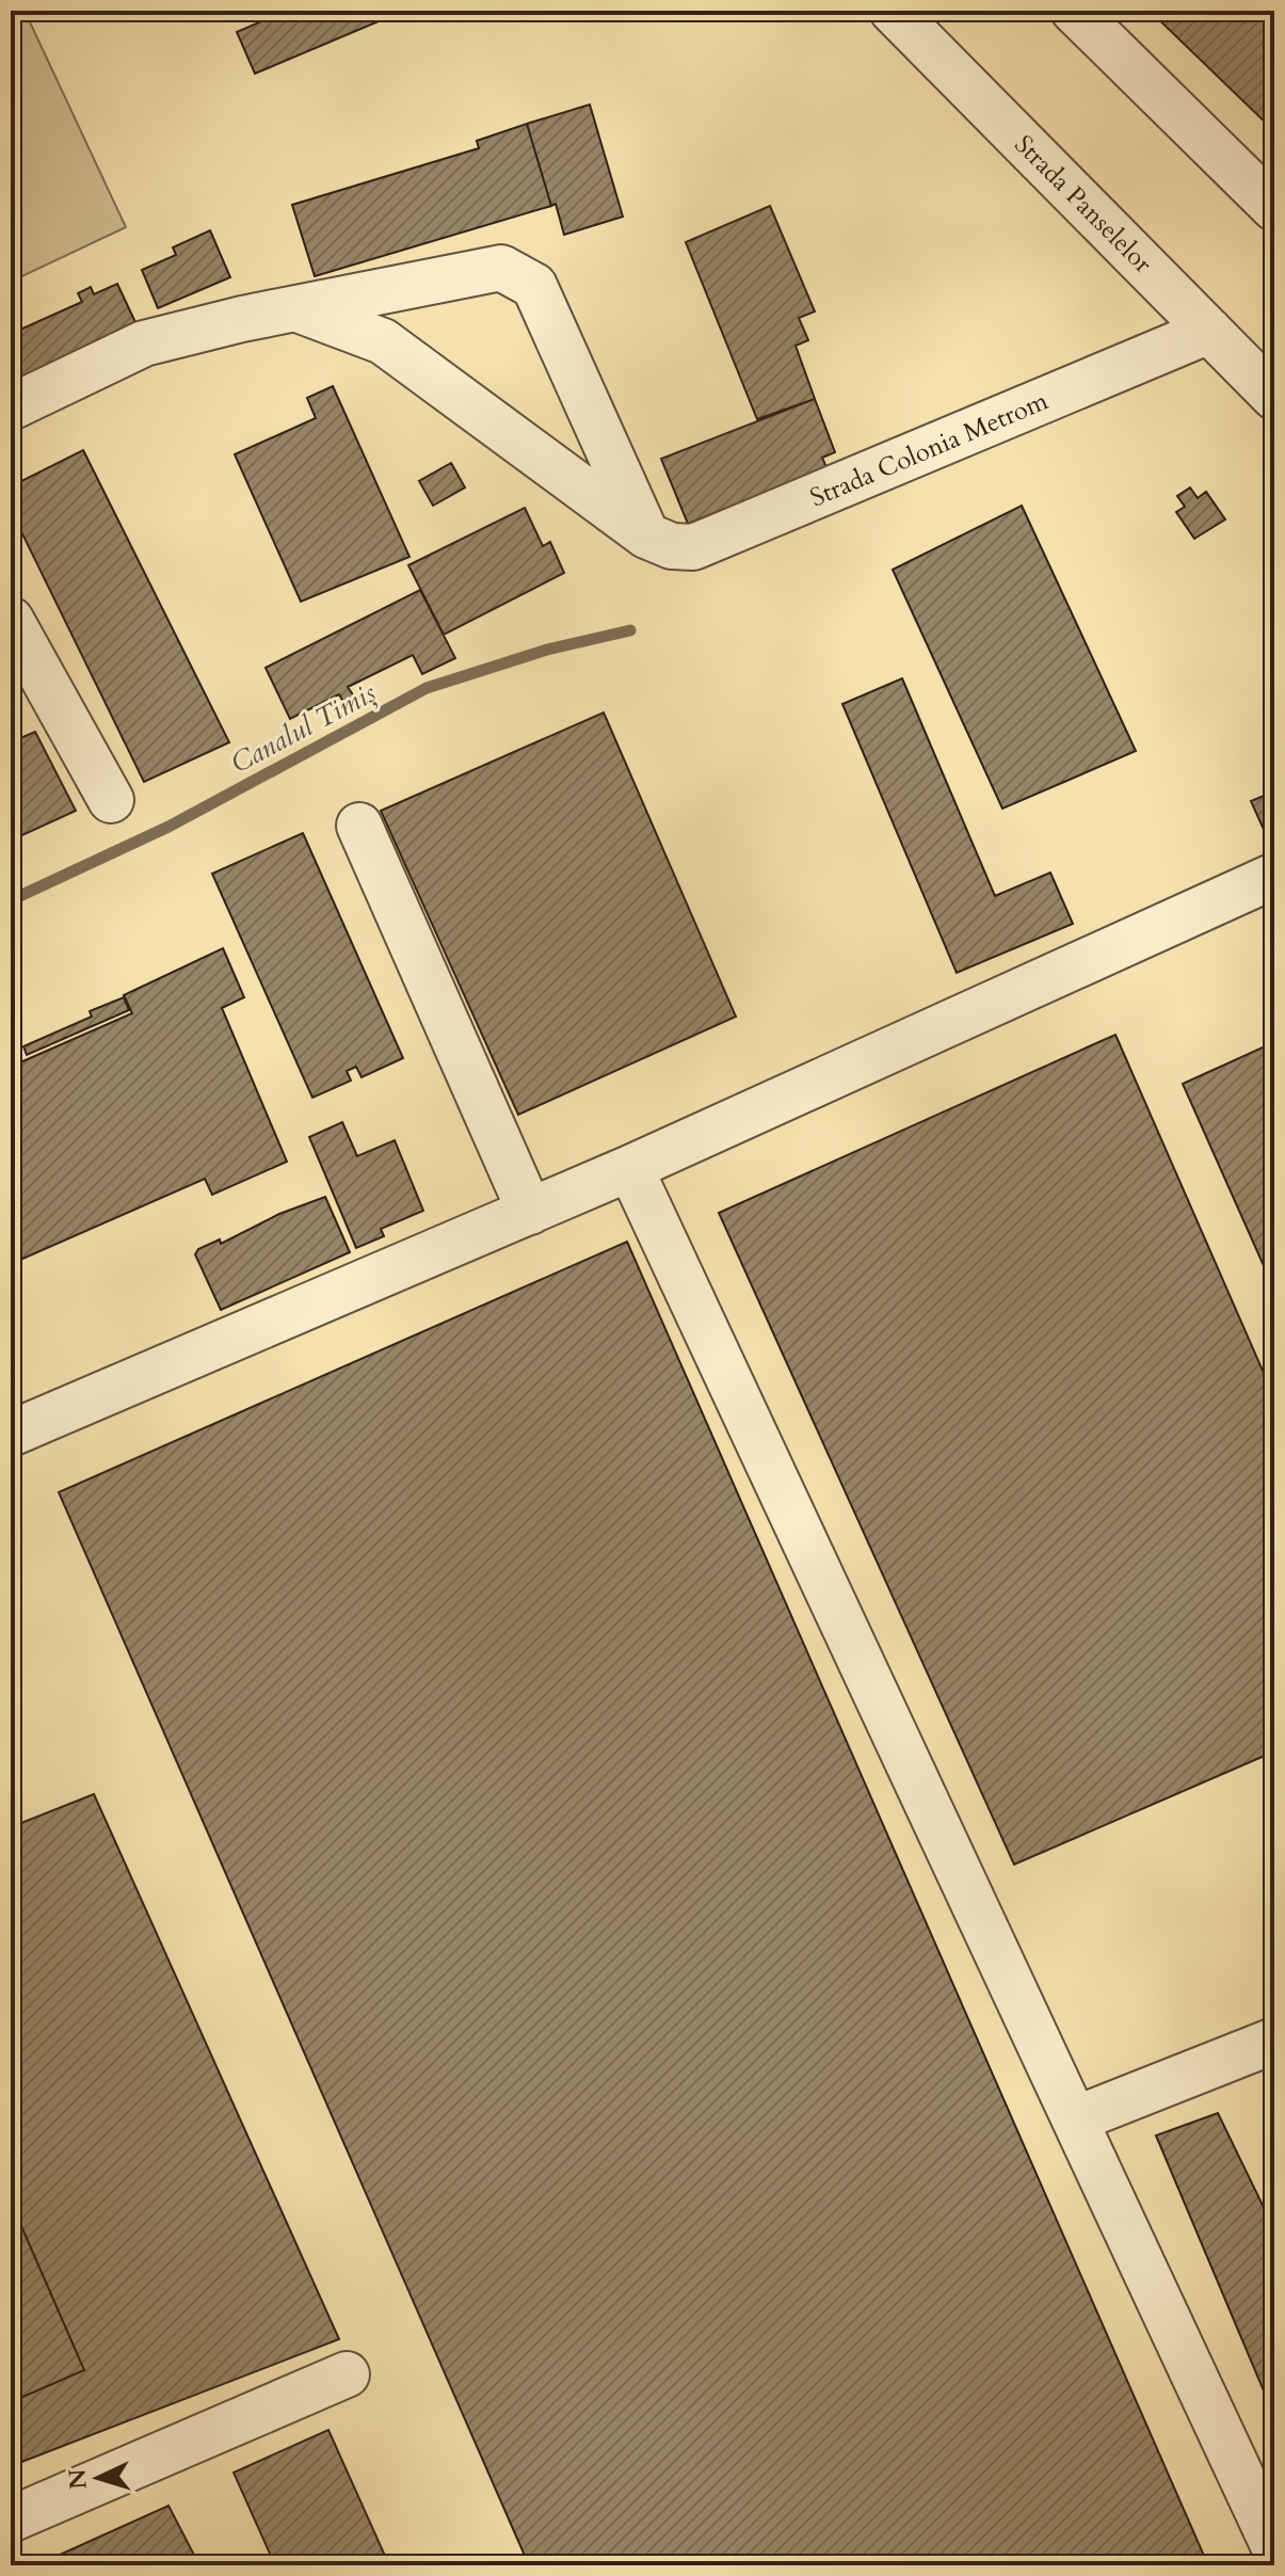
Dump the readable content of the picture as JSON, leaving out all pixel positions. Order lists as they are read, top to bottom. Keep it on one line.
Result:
{"streets":{"street":["Strada Panselelor","Strada Colonia Metrom"]},"crossings":[["Strada Panselelor","Strada Colonia Metrom"]],"water":["Canalul Timiș"],"north":"left"}
